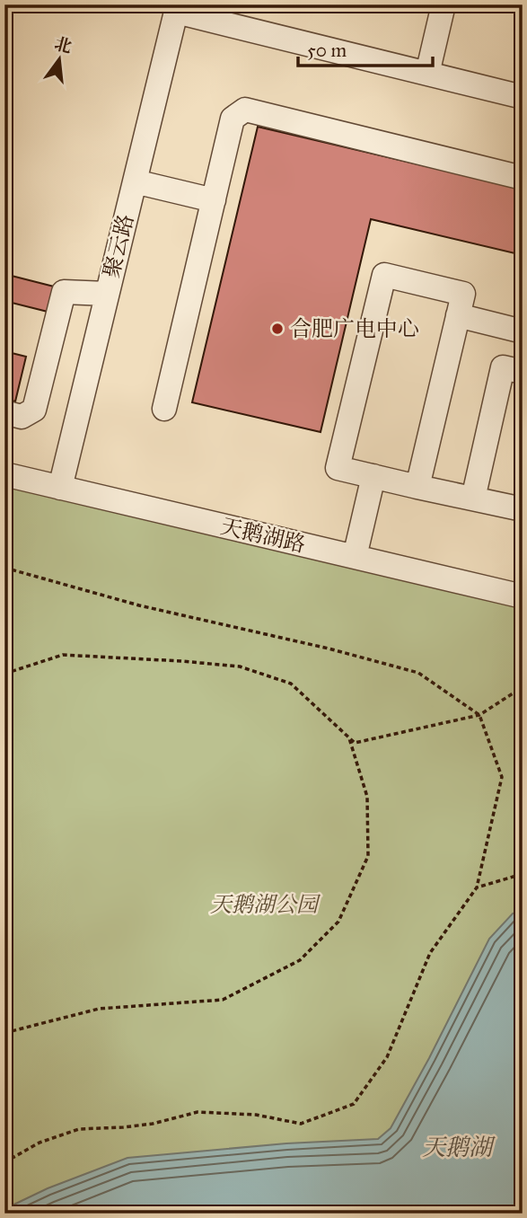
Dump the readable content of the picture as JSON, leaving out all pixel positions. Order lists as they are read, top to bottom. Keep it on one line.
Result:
{"streets":{"street":["聚云路","天鹅湖路"]},"crossings":[["聚云路","天鹅湖路"]],"water":["天鹅湖"],"parks":["天鹅湖公园"],"places":["合肥广电中心"],"scale_bar":"50 m","north":"top"}
